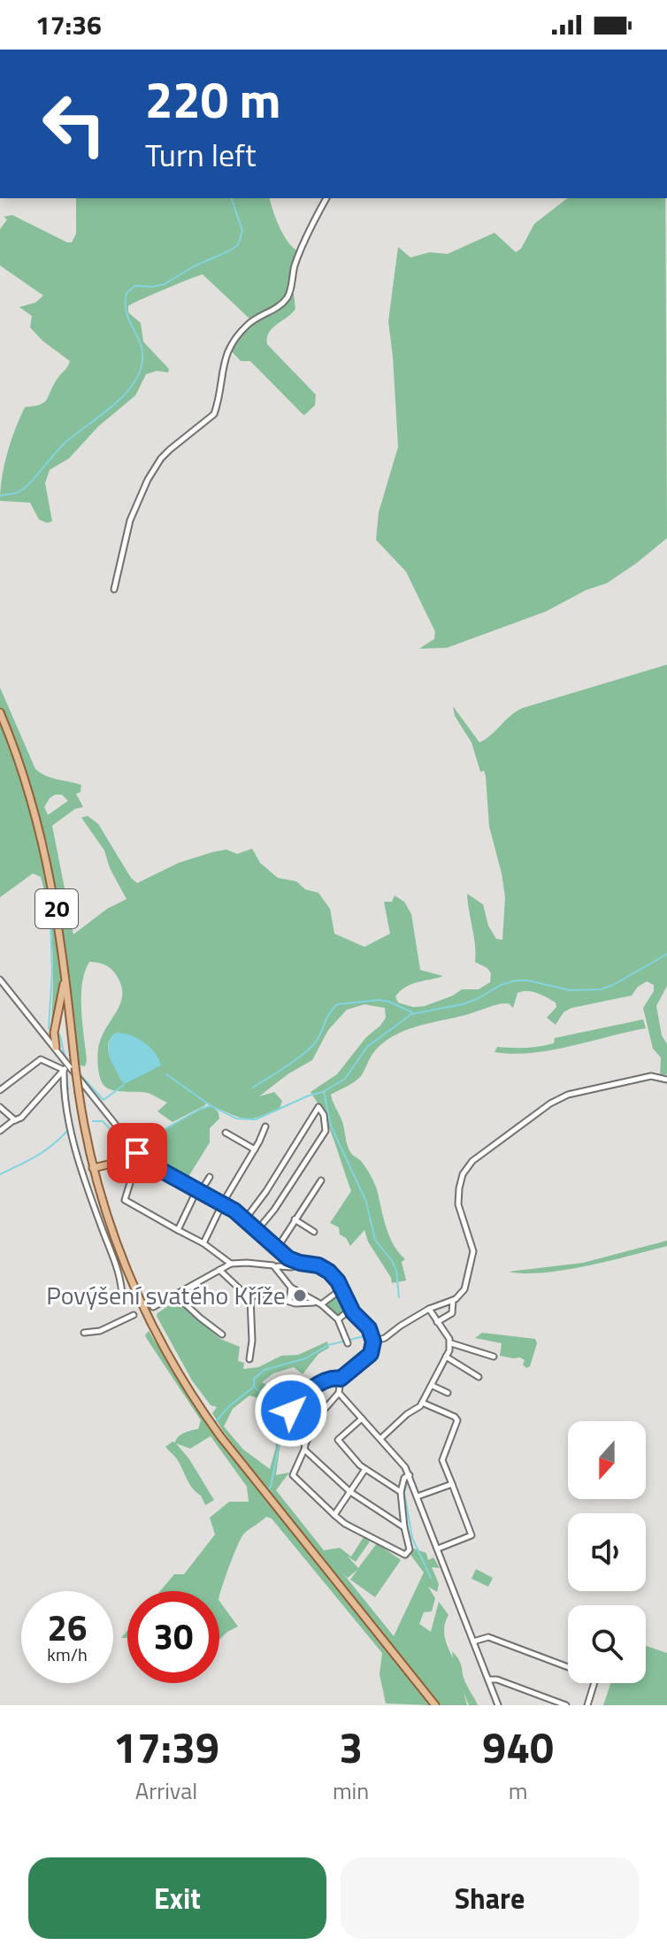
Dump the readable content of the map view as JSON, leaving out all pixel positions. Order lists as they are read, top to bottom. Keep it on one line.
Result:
{"streets":{"main road":["20"]},"places":["Povýšení svatého Kříže"],"north":"bottom","page":{"status":"17:36","turn":["220 m","Turn left"],"speed":"26 km/h","limit":"30","eta":["17:39","Arrival","3","min","940","m"],"buttons":["Exit","Share"]}}
